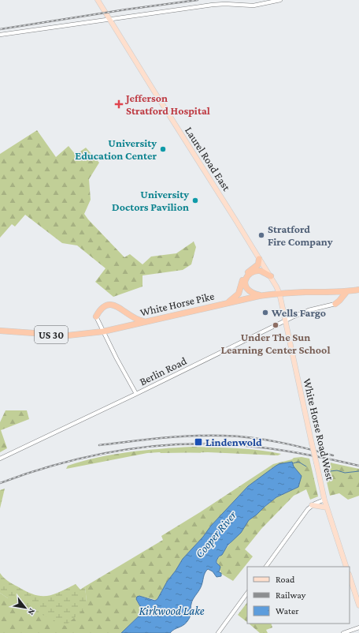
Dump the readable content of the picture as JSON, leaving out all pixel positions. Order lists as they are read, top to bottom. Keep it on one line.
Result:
{"streets":{"highway":["White Horse Pike","US 30"],"main road":["Laurel Road East","White Horse Road West"],"street":["Berlin Road"]},"crossings":[["Laurel Road East","White Horse Pike"],["Laurel Road East","White Horse Road West"],["White Horse Pike","White Horse Road West"],["Berlin Road","White Horse Road West"]],"water":["Cooper River","Kirkwood Lake"],"places":{"health":["Jefferson Stratford Hospital"],"other":["University Education Center","University Doctors Pavilion","Stratford Fire Company","Wells Fargo","Under The Sun Learning Center School"],"transit":["Lindenwold"]},"legend":["Road","Railway","Water"],"north":"bottom right"}
